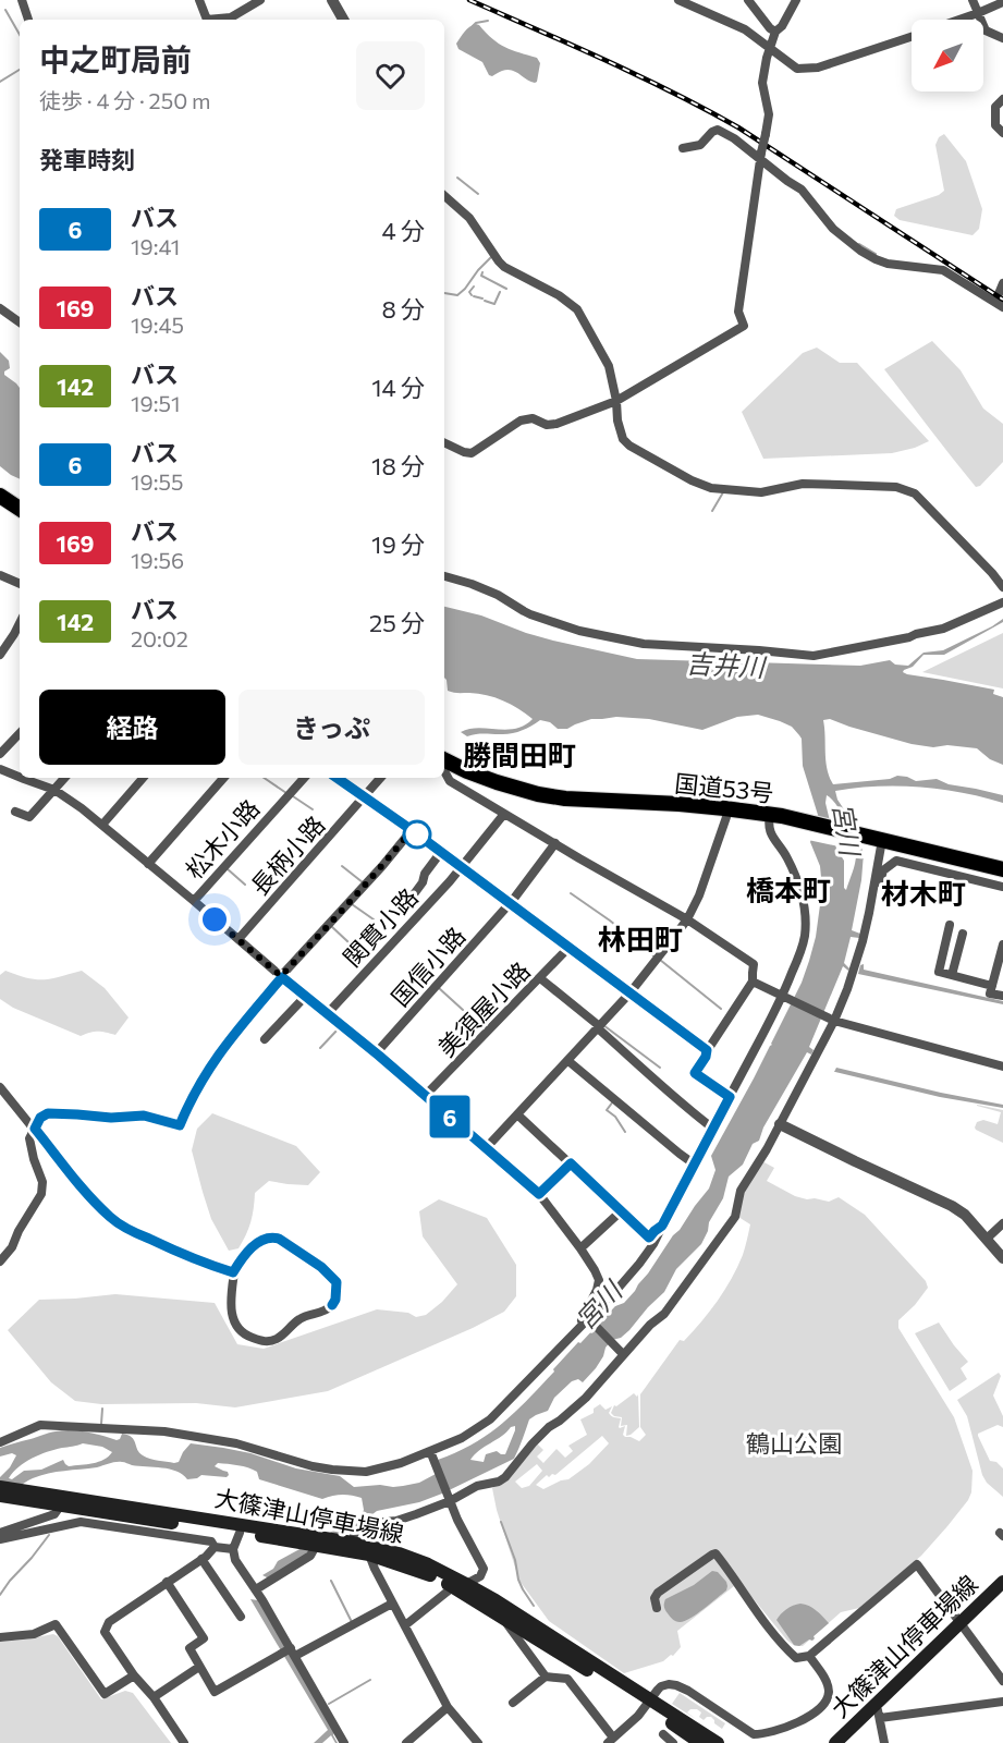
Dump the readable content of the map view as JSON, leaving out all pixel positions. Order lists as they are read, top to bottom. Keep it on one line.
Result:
{"streets":{"highway":["国道53号"],"main road":["大篠津山停車場線"],"street":["松木小路","長柄小路","関貫小路","国信小路","美須屋小路"]},"districts":["勝間田町","橋本町","材木町","林田町"],"water":["吉井川","宮川"],"parks":["鶴山公園"],"lines":["bus line 6"],"north":"bottom left","page":{"on_map":"6","heading":[["中之町局前","徒歩 · 4 分 · 250 m"],"発車時刻"],"list":[{"mark":"6","name":"バス","note":"19:41","value":"4 分"},{"mark":"169","name":"バス","note":"19:45","value":"8 分"},{"mark":"142","name":"バス","note":"19:51","value":"14 分"},{"mark":"6","name":"バス","note":"19:55","value":"18 分"},{"mark":"169","name":"バス","note":"19:56","value":"19 分"},{"mark":"142","name":"バス","note":"20:02","value":"25 分"}],"buttons":["経路","きっぷ"]}}
